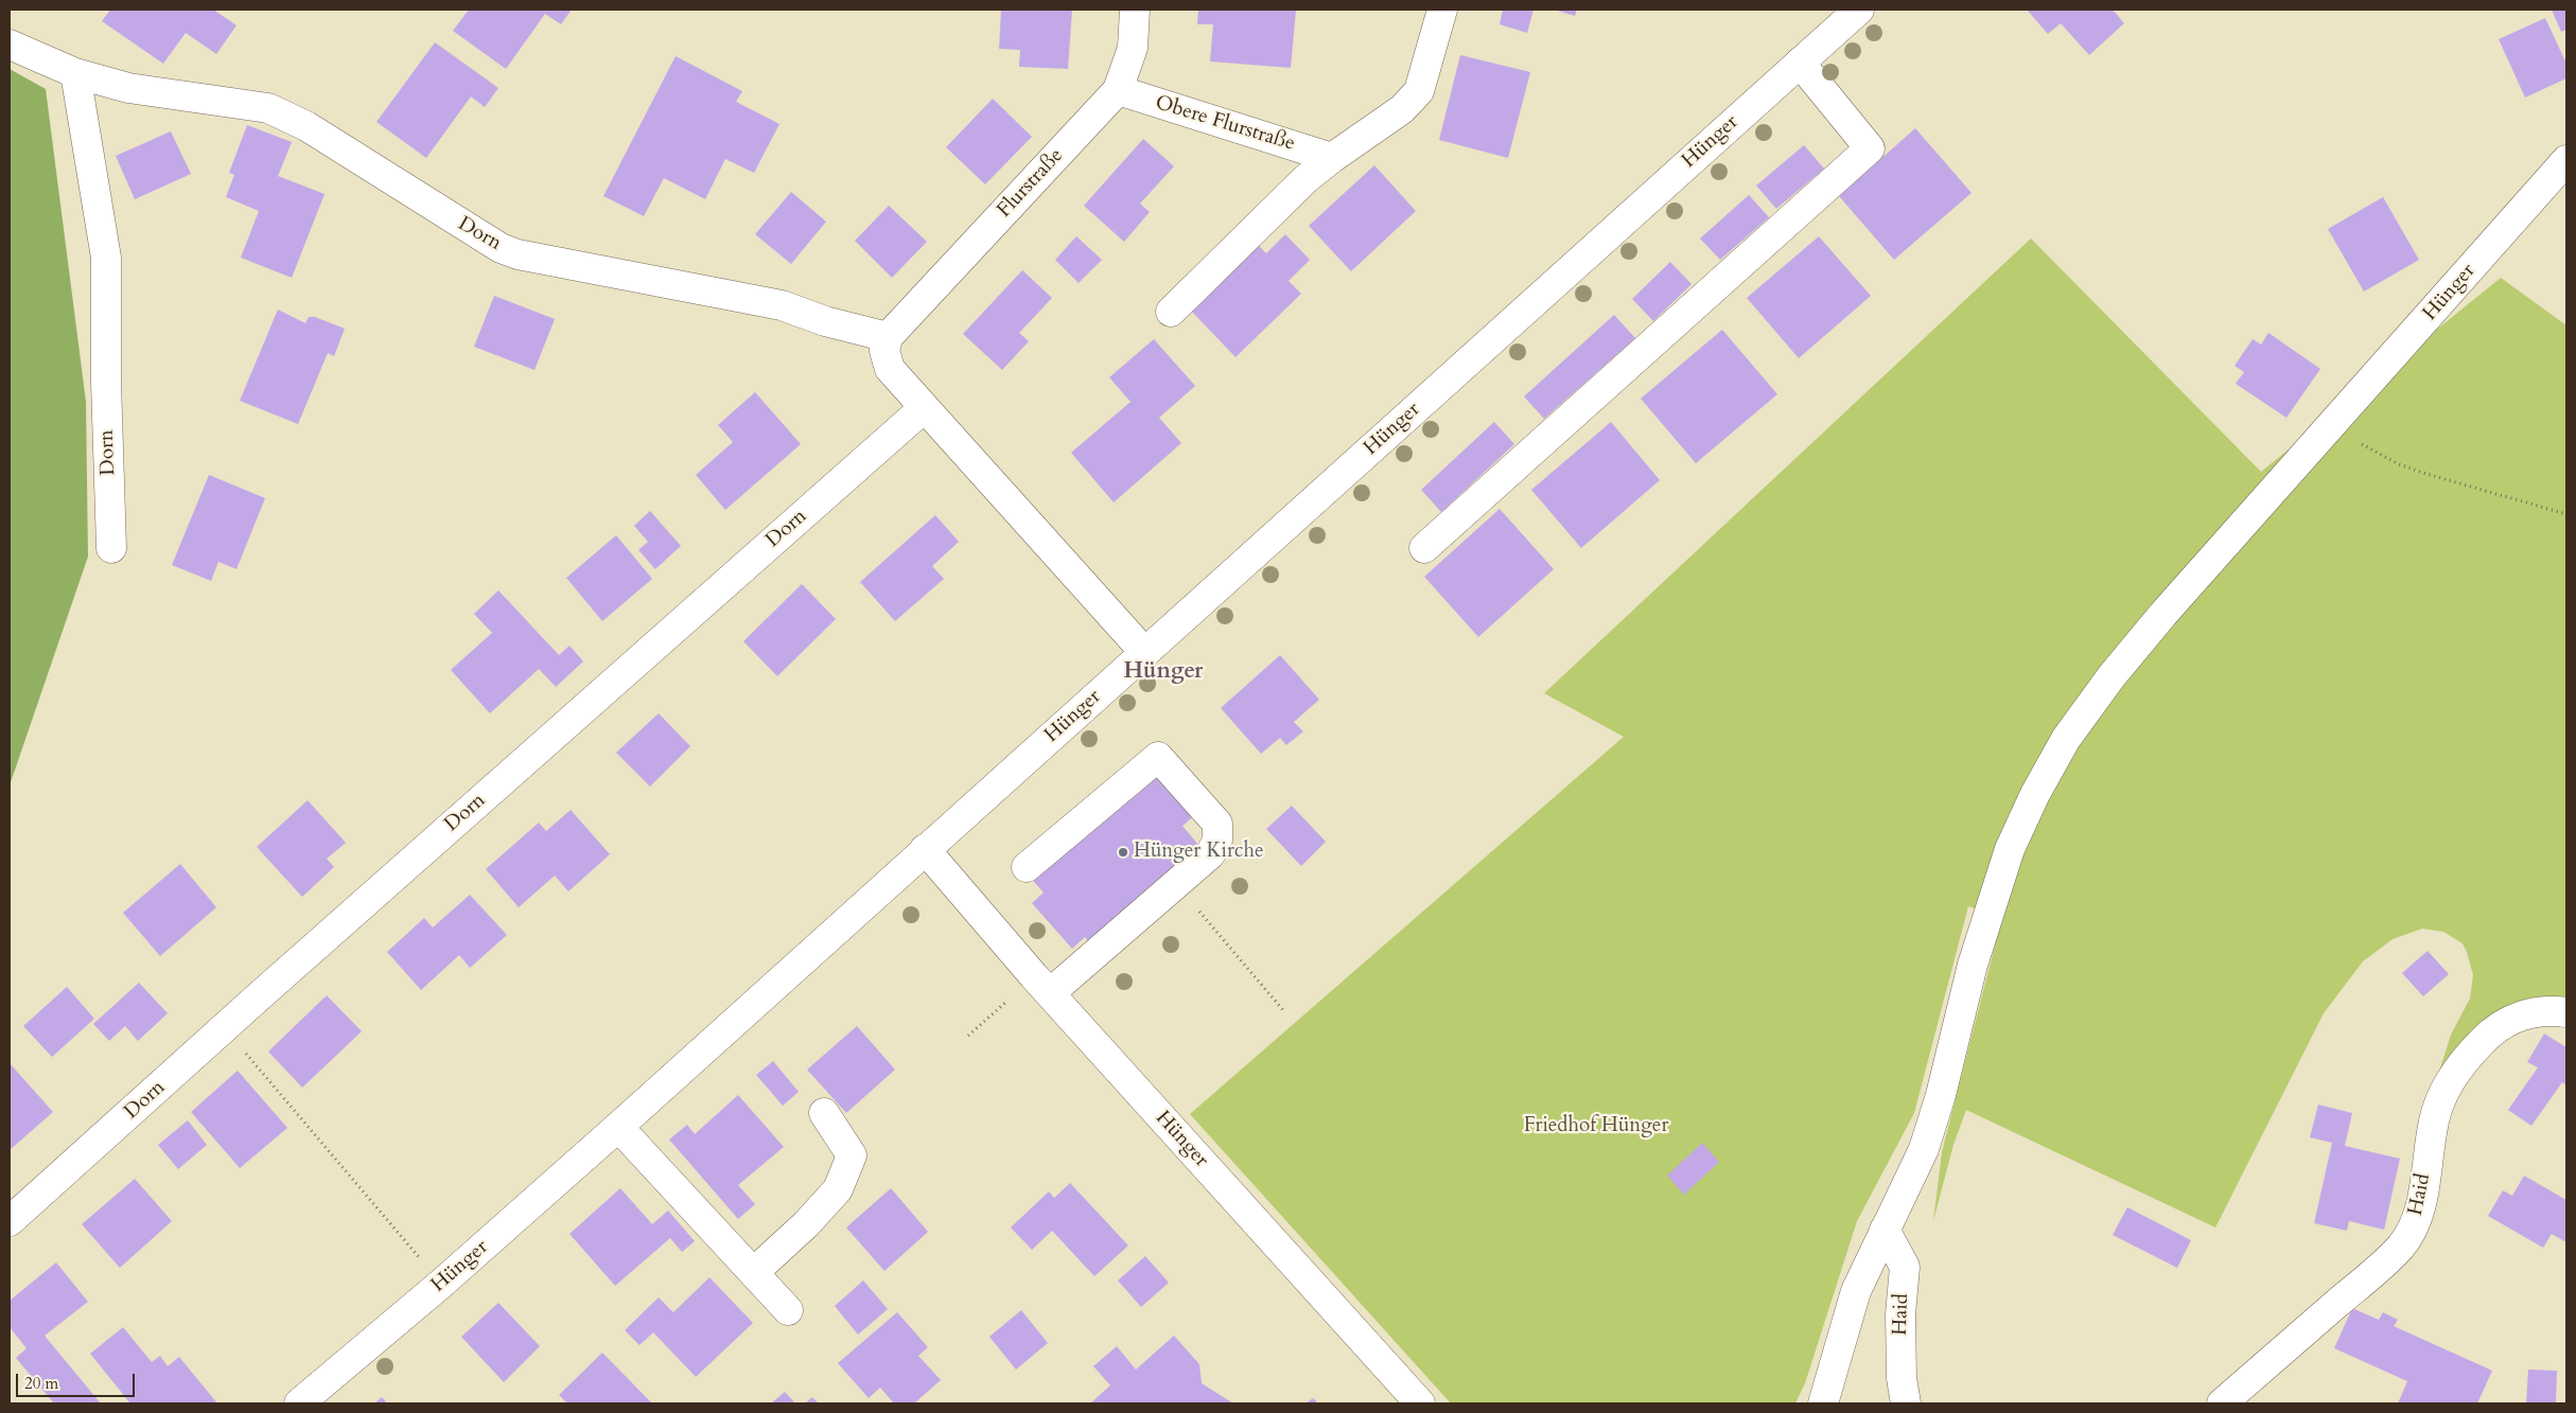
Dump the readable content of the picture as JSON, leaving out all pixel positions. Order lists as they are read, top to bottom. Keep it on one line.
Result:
{"streets":{"street":["Obere Flurstraße","Hünger","Flurstraße","Dorn","Haid"]},"crossings":[["Obere Flurstraße","Flurstraße"],["Hünger","Haid"],["Flurstraße","Dorn"]],"districts":["Hünger"],"parks":["Friedhof Hünger"],"places":["Hünger Kirche"],"scale_bar":"20 m"}
